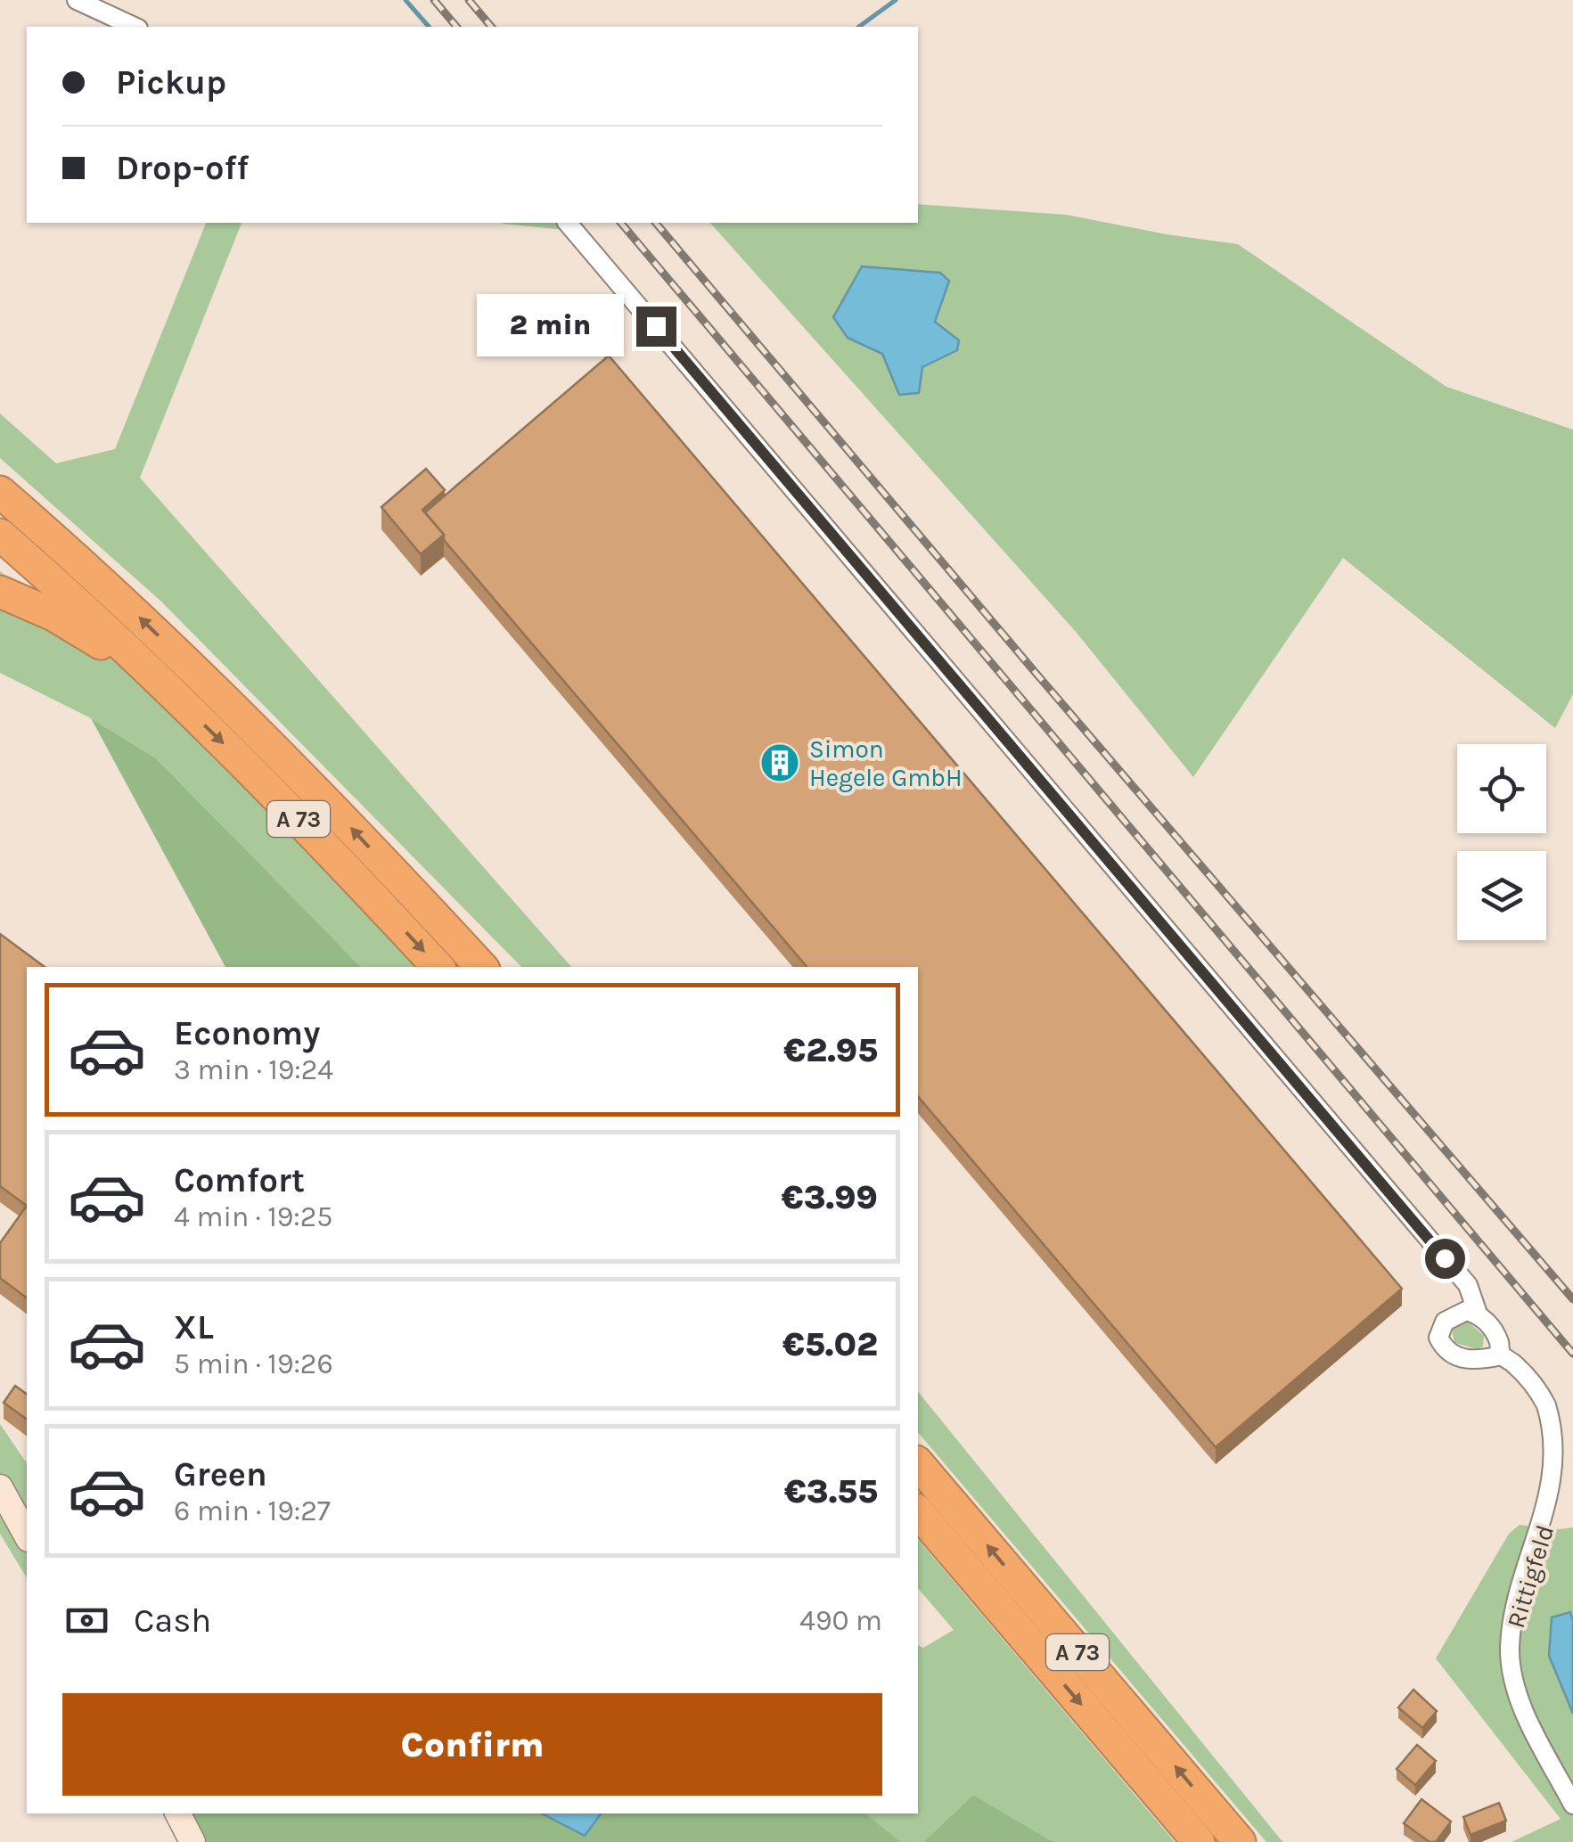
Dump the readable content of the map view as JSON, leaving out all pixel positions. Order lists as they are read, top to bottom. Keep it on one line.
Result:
{"streets":{"highway":["A 73"],"street":["Rittigfeld"]},"places":{"building":["Simon Hegele GmbH"]},"page":{"banner":["Pickup","Drop-off"],"bubble":"2 min","list":[{"name":"Economy","note":"3 min · 19:24","value":"€2.95"},{"name":"Comfort","note":"4 min · 19:25","value":"€3.99"},{"name":"XL","note":"5 min · 19:26","value":"€5.02"},{"name":"Green","note":"6 min · 19:27","value":"€3.55"}],"pay":["Cash","490 m"],"buttons":"Confirm"}}
